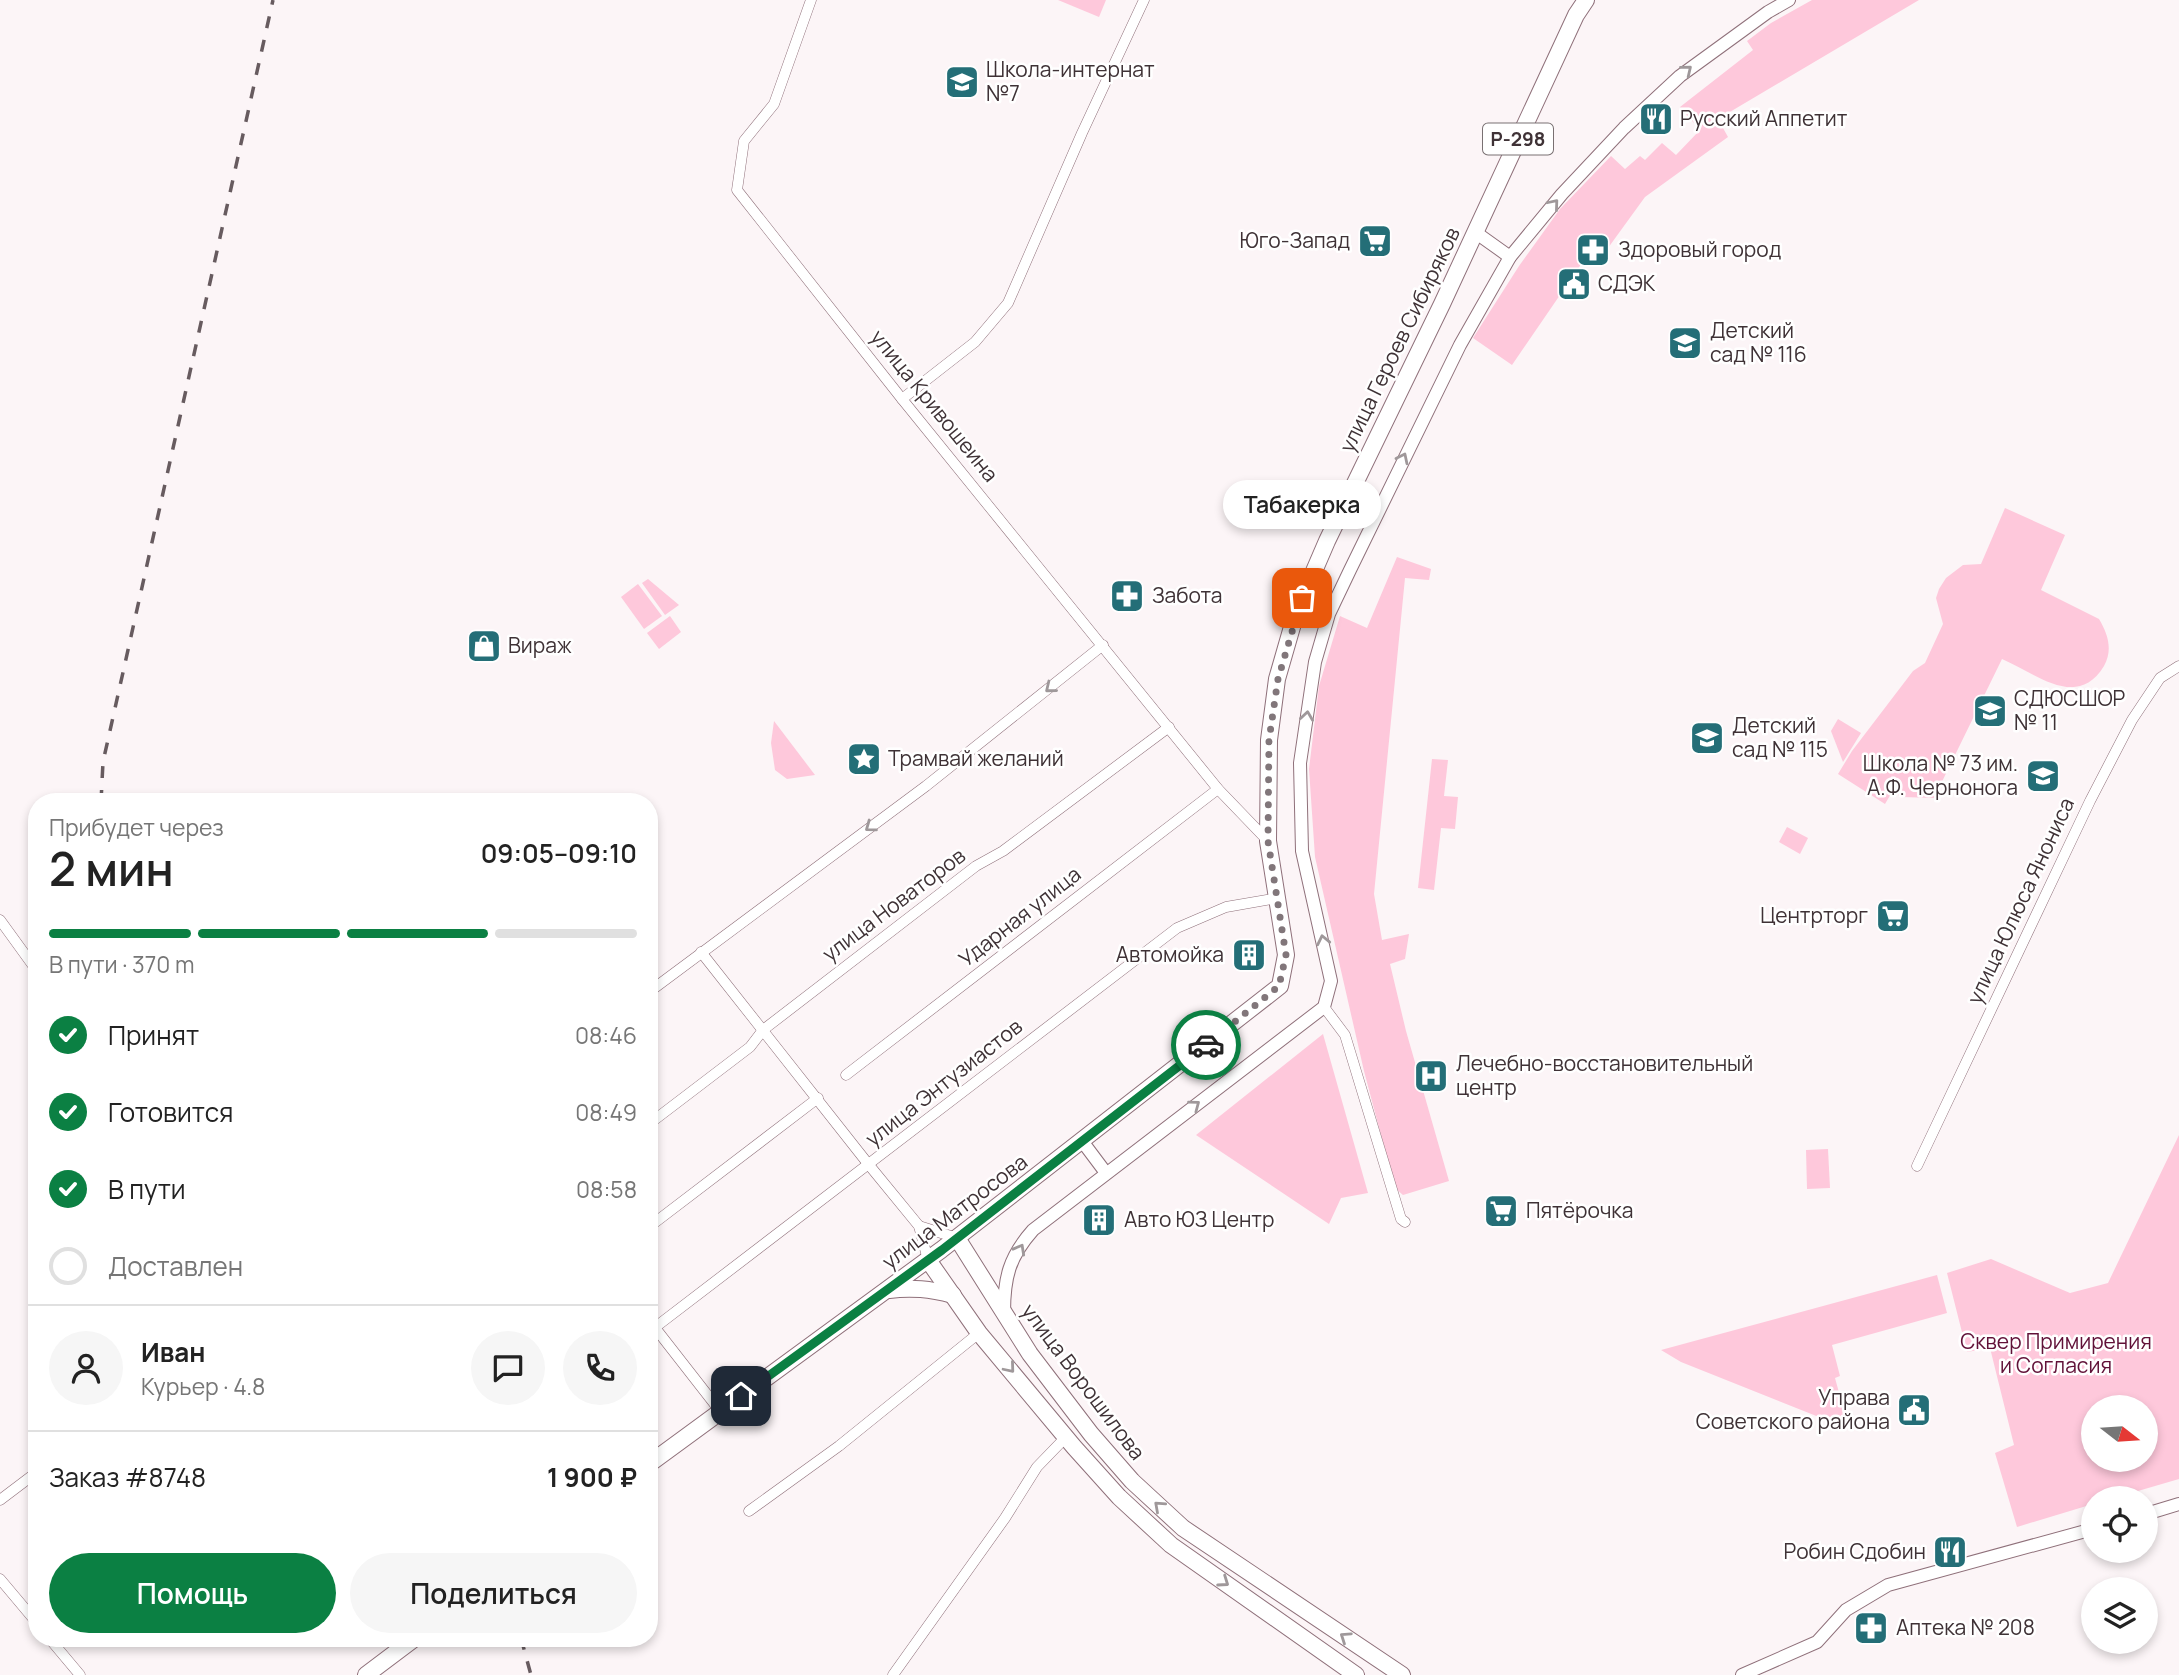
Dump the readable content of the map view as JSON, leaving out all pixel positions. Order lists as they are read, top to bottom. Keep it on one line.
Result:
{"streets":{"main road":["Р-298","улица Героев Сибиряков","улица Матросова","улица Ворошилова"],"street":["улица Кривошеина","улица Юлюса Янониса","улица Новаторов","Ударная улица","улица Энтузиастов"]},"crossings":[["улица Героев Сибиряков","улица Кривошеина"],["улица Героев Сибиряков","улица Энтузиастов"],["улица Героев Сибиряков","улица Матросова"],["улица Кривошеина","улица Новаторов"],["улица Кривошеина","Ударная улица"],["улица Новаторов","улица Ворошилова"],["улица Энтузиастов","улица Ворошилова"],["улица Матросова","улица Ворошилова"]],"parks":["Сквер Примирения и Согласия"],"places":{"school or university":["Школа-интернат №7","Детский сад № 116","СДЮСШОР № 11","Детский сад № 115","Школа № 73 им. А.Ф. Чернонога"],"restaurant":["Русский Аппетит","Робин Сдобин"],"supermarket":["Юго-Запад","Центрторг","Пятёрочка"],"pharmacy":["Здоровый город","Забота","Аптека № 208"],"public building":["СДЭК","Управа Советского района"],"other":["Табакерка"],"shop":["Вираж"],"place":["Трамвай желаний"],"building":["Автомойка","Авто ЮЗ Центр"],"hospital":["Лечебно-восстановительный центр"]},"north":"right","page":{"bubble":"Табакерка","heading":["2 мин","Прибудет через","09:05–09:10"],"panel":["Иван","Курьер · 4.8","Заказ #8748","1 900 ₽"],"bar":"В пути · 370 m","list":[["Принят","08:46"],["Готовится","08:49"],["В пути","08:58"],"Доставлен"],"buttons":["Помощь","Поделиться"]}}
